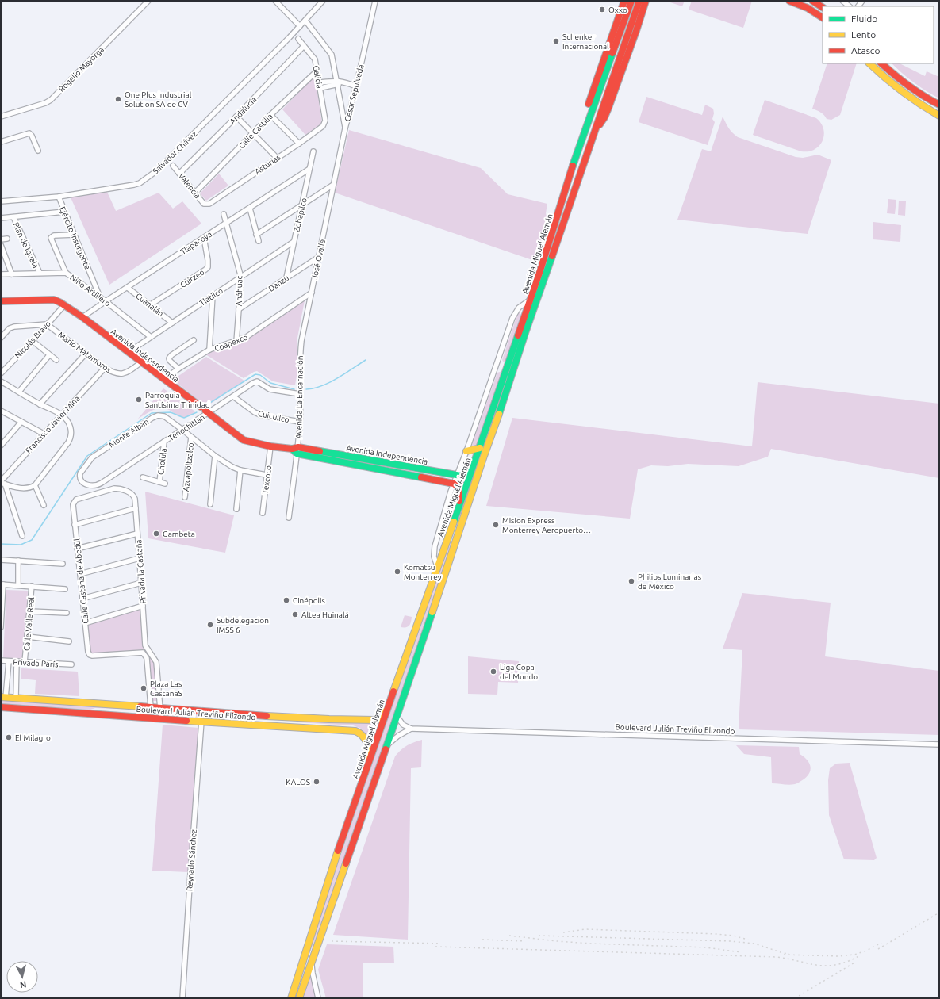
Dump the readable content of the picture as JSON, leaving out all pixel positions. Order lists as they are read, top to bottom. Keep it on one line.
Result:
{"streets":{"main road":["Avenida Miguel Alemán","Avenida Independencia","Boulevard Julián Treviño Elizondo"],"street":["Rogelio Mayorga","Galicia","Cesar Sepulveda","Andalucía","Calle Castilla","Salvador Chávez","Asturias","Valencia","Zohapilco","Ejército Insurgente","Tlapacoya","Plan de Iguala","José Ovalle","Cuitzeo","Danzu","Niño Artillero","Anáhuac","Tlatilco","Cuanalán","Nicolás Bravo","Coapexco","Mario Matamoros","Avenida La Encarnación","Cuicuilco","Francisco Javier Mina","Tenochitlan","Monte Alban","Cholula","Azcapoltzalco","Texcoco","Privada la Castaña","Calle Castaña de Abedul","Calle Valle Real","Privada París","Reynado Sánchez"]},"crossings":[["Galicia","Andalucía"],["Galicia","Calle Castilla"],["Galicia","Asturias"],["Cesar Sepulveda","José Ovalle"],["Andalucía","Valencia"],["Calle Castilla","Valencia"],["Salvador Chávez","Ejército Insurgente"],["Asturias","Valencia"],["Zohapilco","Tlapacoya"],["Zohapilco","Danzu"],["Zohapilco","Tlatilco"],["Ejército Insurgente","Niño Artillero"],["Tlapacoya","Cuitzeo"],["Tlapacoya","Niño Artillero"],["Tlapacoya","Anáhuac"],["Tlapacoya","Cuanalán"],["Tlapacoya","Avenida Independencia"],["Plan de Iguala","Niño Artillero"],["Avenida Miguel Alemán","Boulevard Julián Treviño Elizondo"],["José Ovalle","Danzu"],["José Ovalle","Coapexco"],["José Ovalle","Avenida La Encarnación"],["Cuitzeo","Cuanalán"],["Danzu","Anáhuac"],["Niño Artillero","Tlatilco"],["Anáhuac","Tlatilco"],["Anáhuac","Coapexco"],["Tlatilco","Cuanalán"],["Tlatilco","Avenida Independencia"],["Nicolás Bravo","Mario Matamoros"],["Nicolás Bravo","Avenida Independencia"],["Coapexco","Avenida Independencia"],["Mario Matamoros","Avenida Independencia"],["Mario Matamoros","Francisco Javier Mina"],["Avenida Independencia","Avenida La Encarnación"],["Avenida Independencia","Tenochitlan"],["Avenida Independencia","Texcoco"],["Avenida La Encarnación","Cuicuilco"],["Avenida La Encarnación","Tenochitlan"],["Cuicuilco","Tenochitlan"],["Tenochitlan","Monte Alban"],["Tenochitlan","Cholula"],["Monte Alban","Azcapoltzalco"],["Monte Alban","Texcoco"],["Privada la Castaña","Calle Castaña de Abedul"],["Privada la Castaña","Boulevard Julián Treviño Elizondo"],["Calle Castaña de Abedul","Boulevard Julián Treviño Elizondo"],["Calle Valle Real","Privada París"],["Boulevard Julián Treviño Elizondo","Reynado Sánchez"]],"places":["Oxxo","Schenker Internacional","One Plus Industrial Solution SA de CV","Parroquia Santísima Trinidad","Mision Express Monterrey Aeropuerto…","Gambeta","Komatsu Monterrey","Philips Luminarias de México","Cinépolis","Altea Huinalá","Subdelegacion IMSS 6","Liga Copa del Mundo","Plaza Las CastañaS","El Milagro","KALOS"],"legend":["Fluido","Lento","Atasco"],"north":"bottom"}
